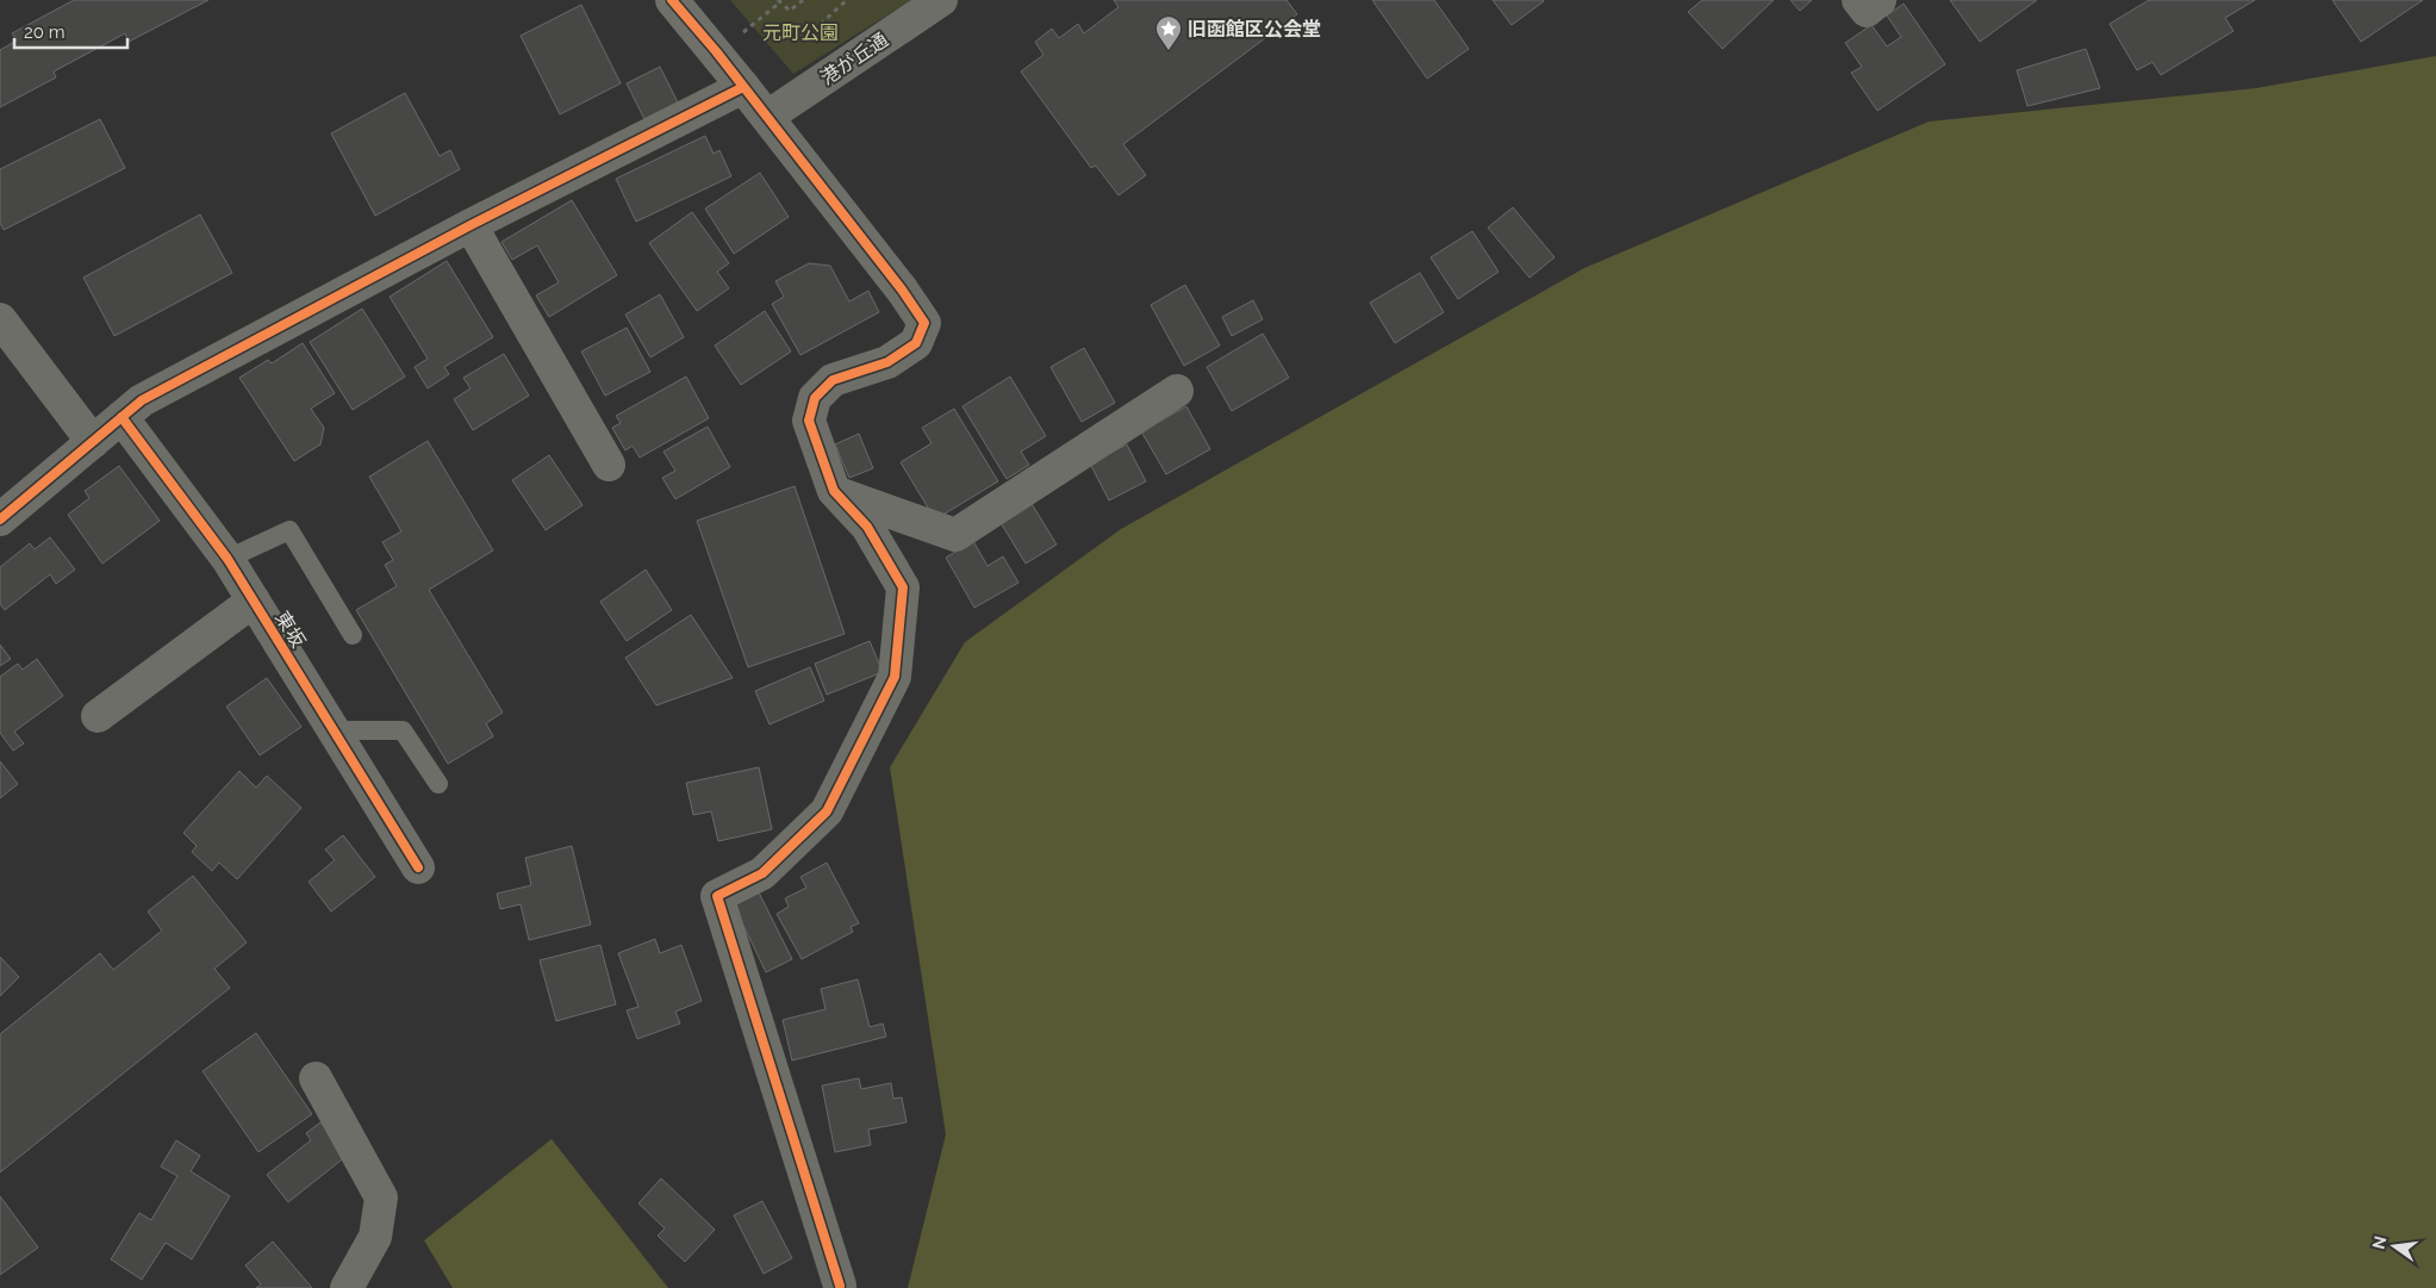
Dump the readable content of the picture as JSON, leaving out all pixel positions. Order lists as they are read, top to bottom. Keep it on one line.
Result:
{"streets":{"street":["港が丘通","東坂"]},"parks":["元町公園"],"places":{"place":["旧函館区公会堂"]},"scale_bar":"20 m","north":"left"}
